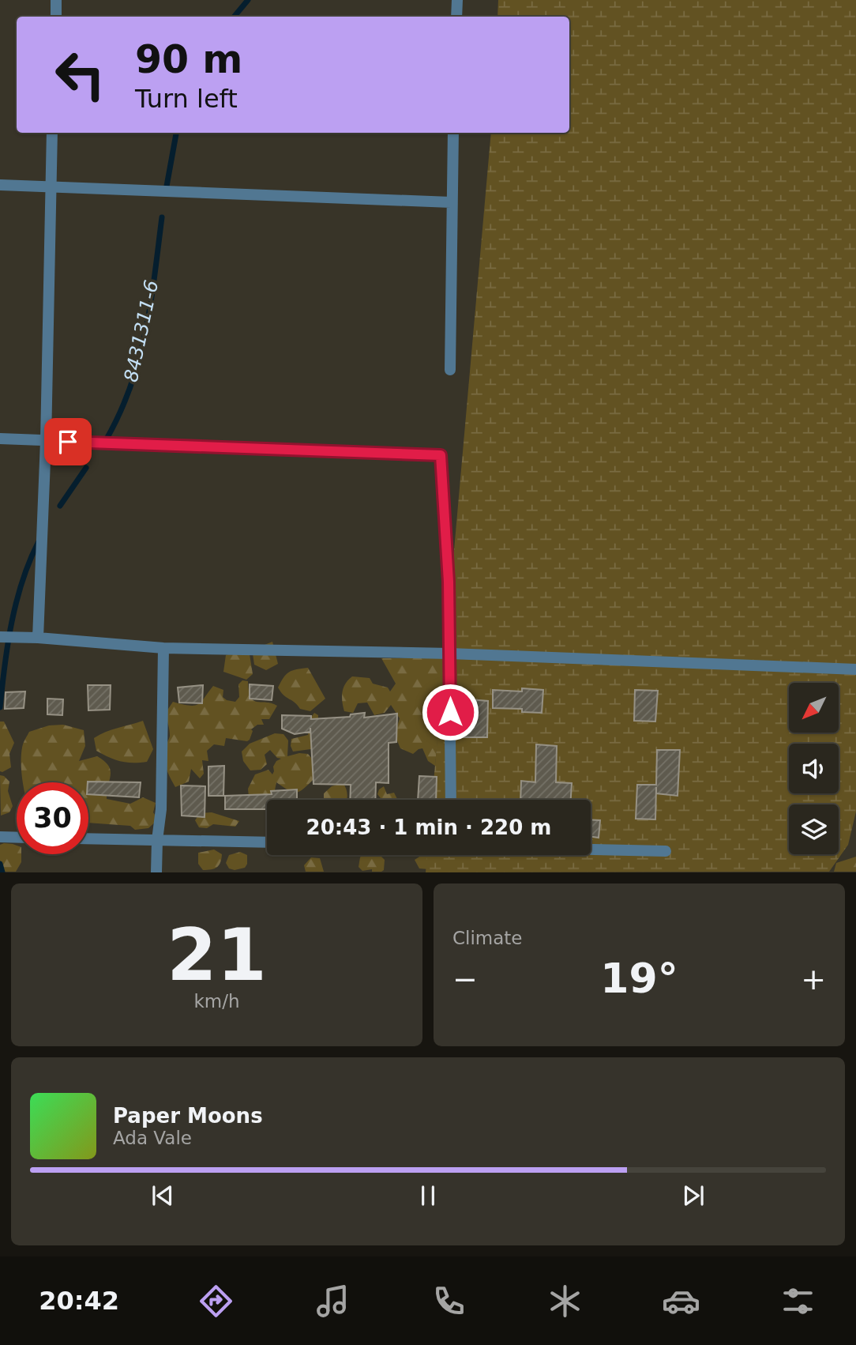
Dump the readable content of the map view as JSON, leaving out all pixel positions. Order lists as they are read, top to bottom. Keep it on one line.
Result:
{"water":["8431311-6"],"north":"bottom left","page":{"turn":["90 m","Turn left"],"limit":"30","trip":"20:43 · 1 min · 220 m","tile":[["21","km/h"],"Climate"],"heat":["−","19°","+"],"song":["Paper Moons","Ada Vale"],"tabs":"20:42"}}
